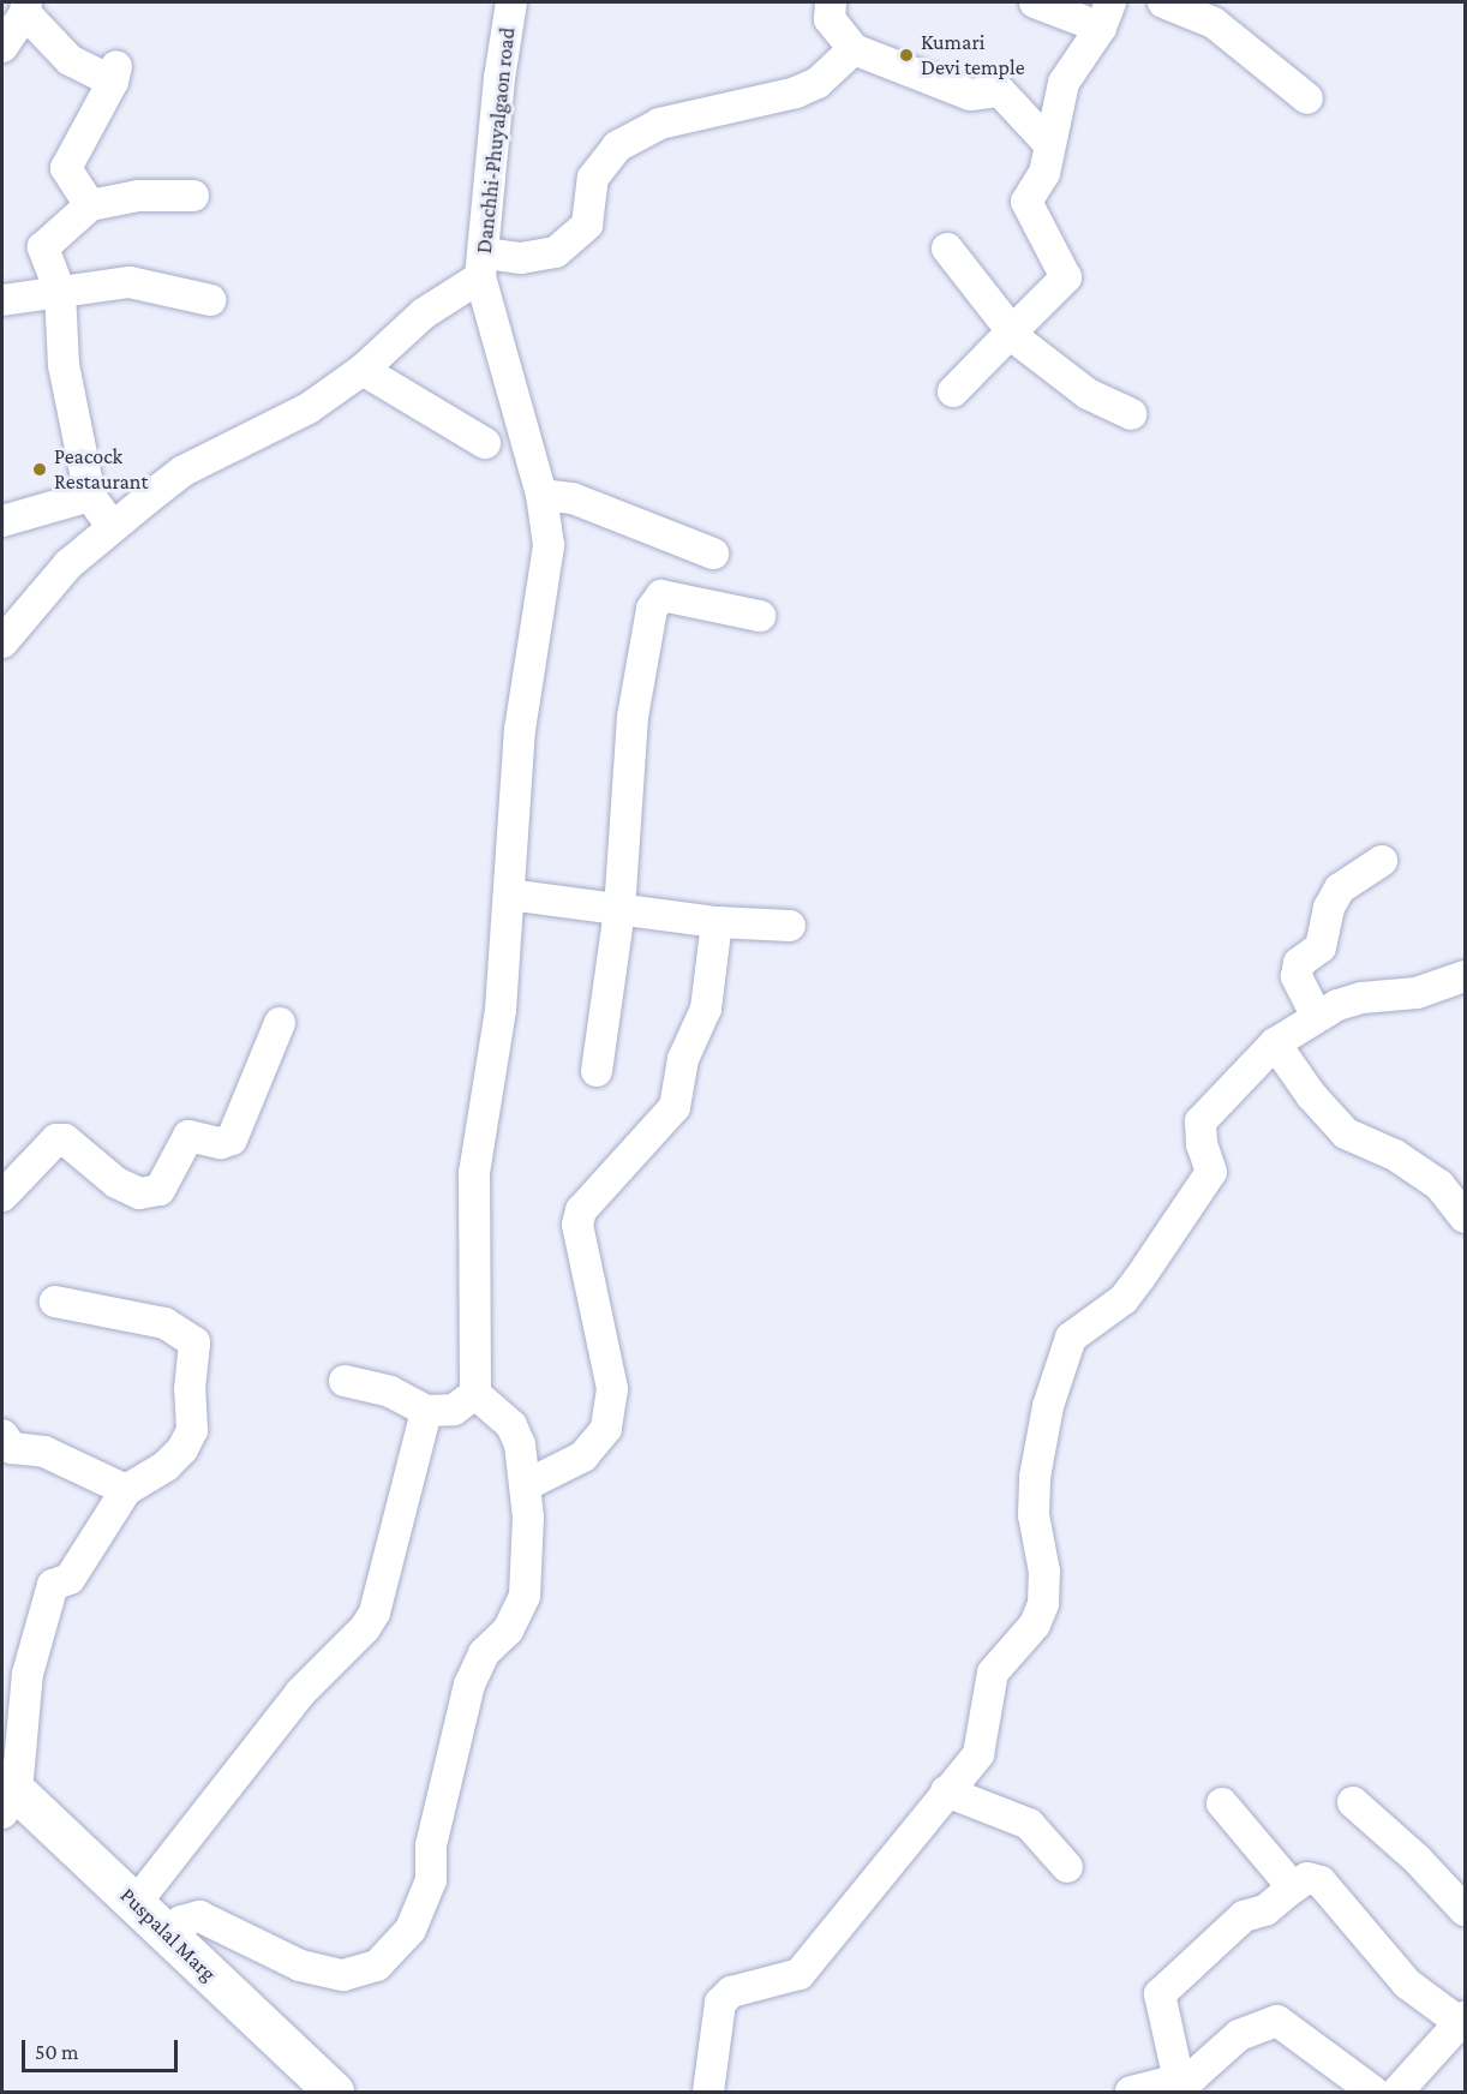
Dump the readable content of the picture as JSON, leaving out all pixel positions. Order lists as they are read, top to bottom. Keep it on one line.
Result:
{"streets":{"main road":["Puspalal Marg"],"street":["Danchhi-Phuyalgaon road"]},"places":["Kumari Devi temple","Peacock Restaurant"],"scale_bar":"50 m"}
